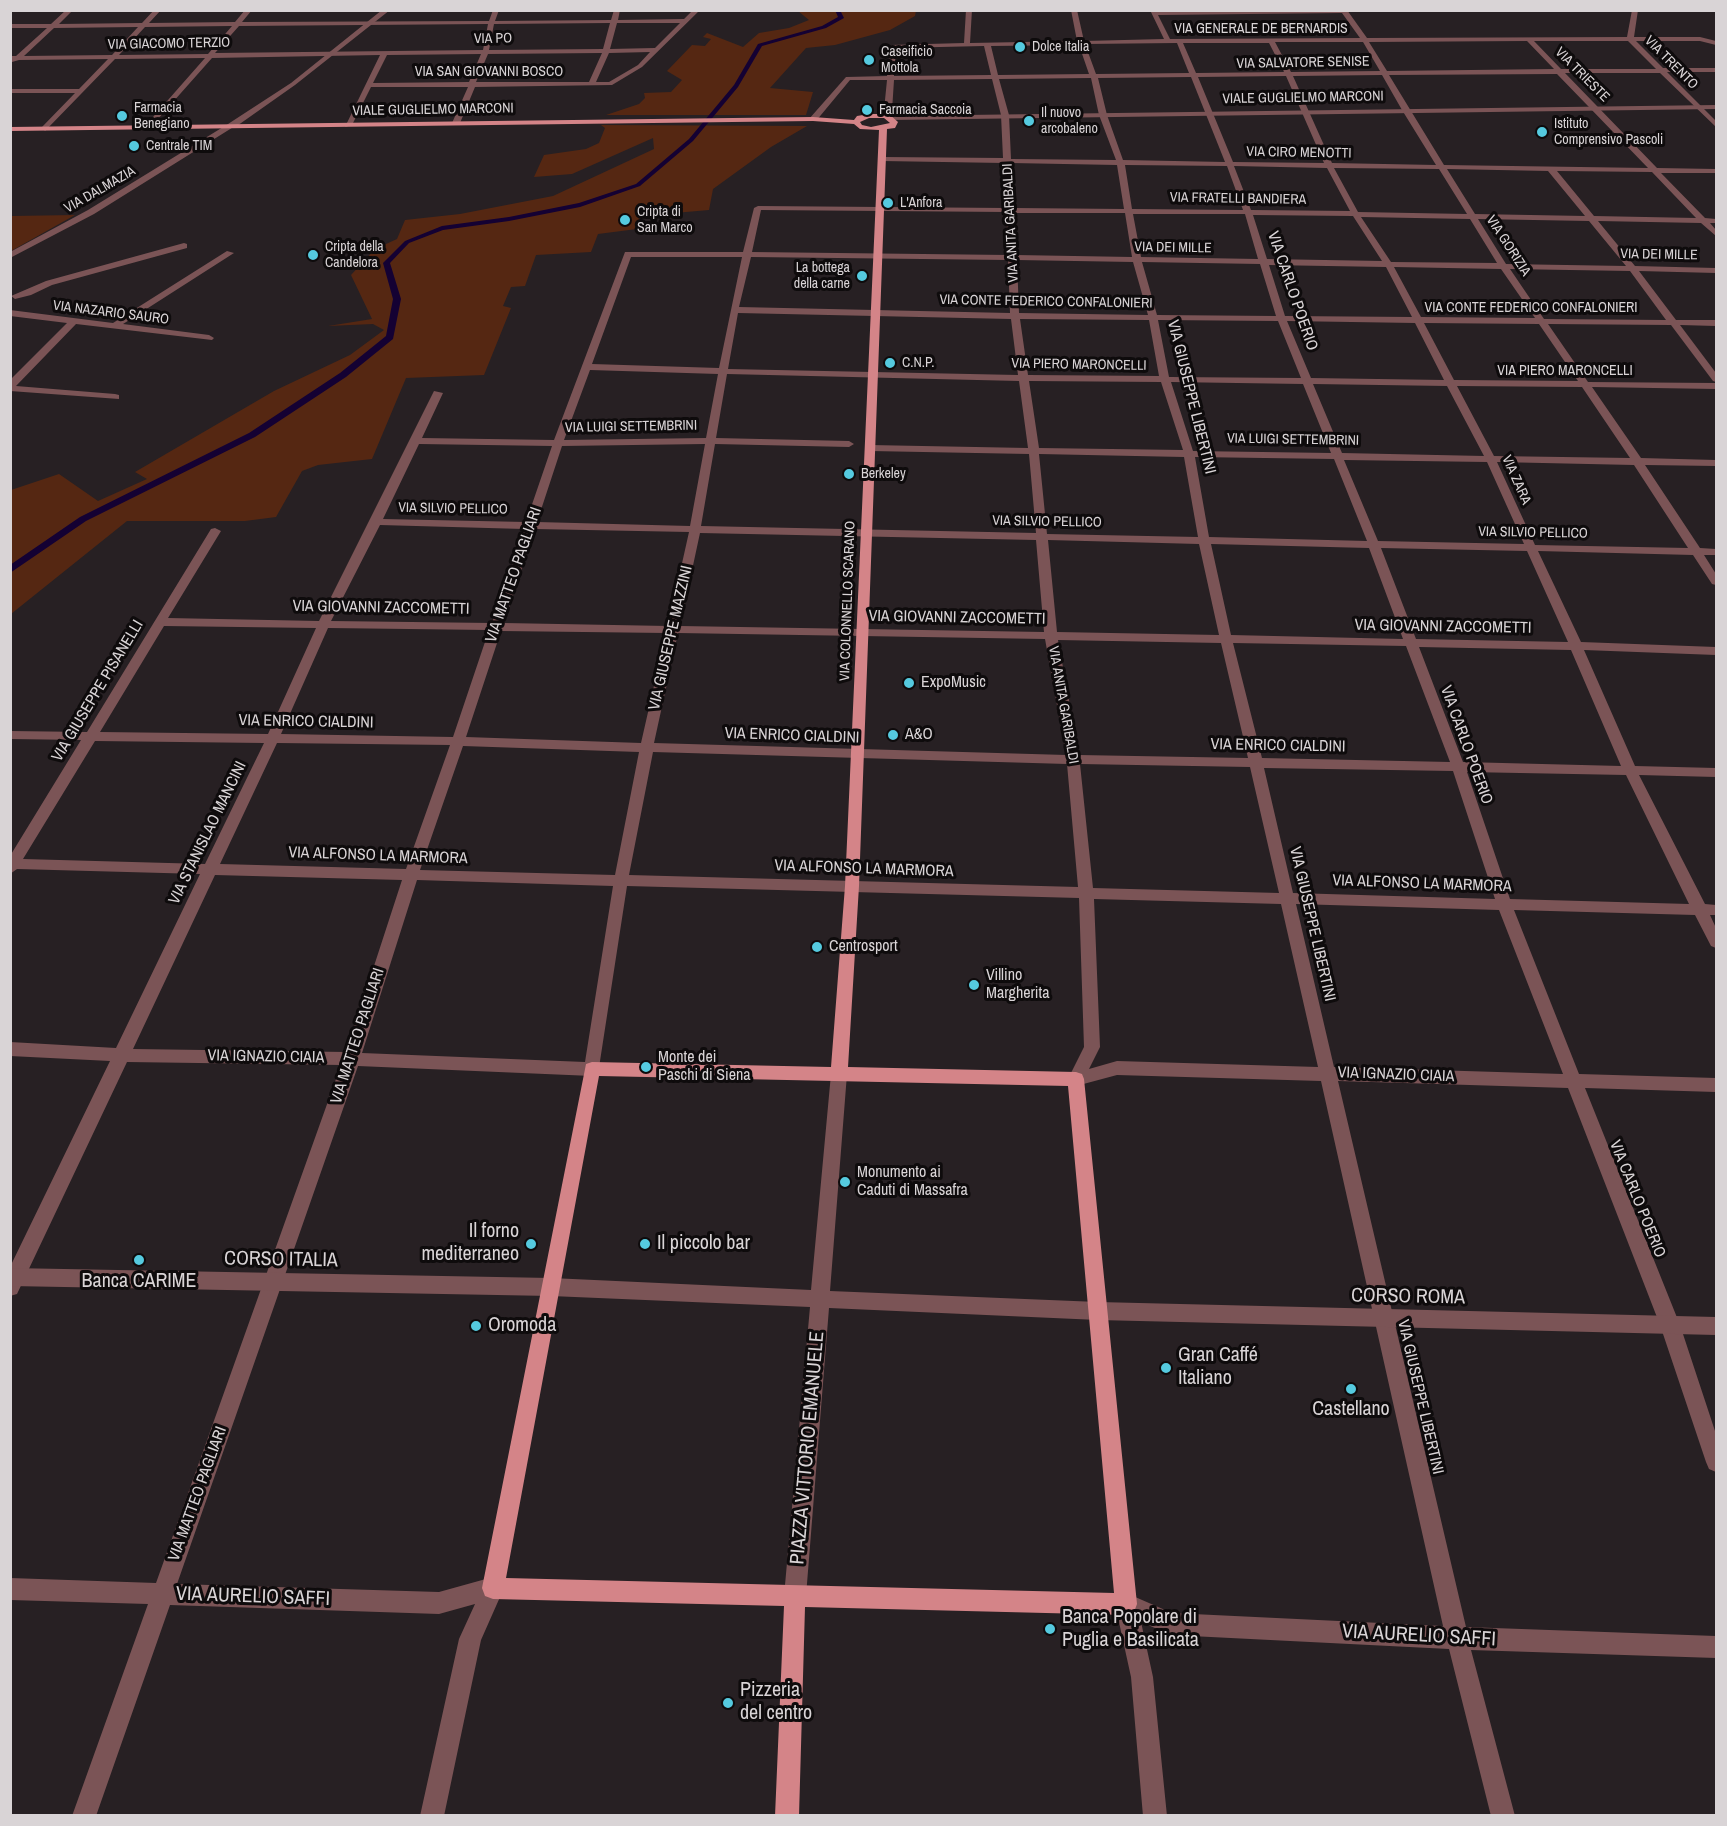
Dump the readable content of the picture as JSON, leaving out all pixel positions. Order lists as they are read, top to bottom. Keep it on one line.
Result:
{"streets":{"main road":["VIALE GUGLIELMO MARCONI","VIA COLONNELLO SCARANO"],"street":["VIA GENERALE DE BERNARDIS","VIA PO","VIA GIACOMO TERZIO","VIA SALVATORE SENISE","VIA TRENTO","VIA SAN GIOVANNI BOSCO","VIA TRIESTE","VIA CIRO MENOTTI","VIA DALMAZIA","VIA FRATELLI BANDIERA","VIA ANITA GARIBALDI","VIA GORIZIA","VIA DEI MILLE","VIA CARLO POERIO","VIA CONTE FEDERICO CONFALONIERI","VIA NAZARIO SAURO","VIA PIERO MARONCELLI","VIA GIUSEPPE LIBERTINI","VIA LUIGI SETTEMBRINI","VIA ZARA","VIA SILVIO PELLICO","VIA MATTEO PAGLIARI","VIA GIOVANNI ZACCOMETTI","VIA GIUSEPPE MAZZINI","VIA GIUSEPPE PISANELLI","VIA ENRICO CIALDINI","VIA STANISLAO MANCINI","VIA ALFONSO LA MARMORA","VIA IGNAZIO CIAIA","CORSO ITALIA","CORSO ROMA","PIAZZA VITTORIO EMANUELE","VIA AURELIO SAFFI"]},"crossings":[["VIA GENERALE DE BERNARDIS","VIA SALVATORE SENISE"],["VIA GENERALE DE BERNARDIS","VIA TRENTO"],["VIA GENERALE DE BERNARDIS","VIA TRIESTE"],["VIA GENERALE DE BERNARDIS","VIA ANITA GARIBALDI"],["VIA GENERALE DE BERNARDIS","VIA GORIZIA"],["VIA GENERALE DE BERNARDIS","VIA CARLO POERIO"],["VIA GENERALE DE BERNARDIS","VIA GIUSEPPE LIBERTINI"],["VIA GENERALE DE BERNARDIS","VIA ZARA"],["VIA PO","VIA GIACOMO TERZIO"],["VIA PO","VIA SAN GIOVANNI BOSCO"],["VIA PO","VIA DALMAZIA"],["VIA GIACOMO TERZIO","VIA DALMAZIA"],["VIA SALVATORE SENISE","VIA TRENTO"],["VIA SALVATORE SENISE","VIA TRIESTE"],["VIA SALVATORE SENISE","VIALE GUGLIELMO MARCONI"],["VIA SALVATORE SENISE","VIA ANITA GARIBALDI"],["VIA SALVATORE SENISE","VIA GORIZIA"],["VIA SALVATORE SENISE","VIA CARLO POERIO"],["VIA SALVATORE SENISE","VIA GIUSEPPE LIBERTINI"],["VIA SALVATORE SENISE","VIA ZARA"],["VIA TRENTO","VIALE GUGLIELMO MARCONI"],["VIA TRIESTE","VIALE GUGLIELMO MARCONI"],["VIA TRIESTE","VIA CIRO MENOTTI"],["VIA TRIESTE","VIA FRATELLI BANDIERA"],["VIALE GUGLIELMO MARCONI","VIA DALMAZIA"],["VIALE GUGLIELMO MARCONI","VIA ANITA GARIBALDI"],["VIALE GUGLIELMO MARCONI","VIA GORIZIA"],["VIALE GUGLIELMO MARCONI","VIA CARLO POERIO"],["VIALE GUGLIELMO MARCONI","VIA GIUSEPPE LIBERTINI"],["VIALE GUGLIELMO MARCONI","VIA ZARA"],["VIALE GUGLIELMO MARCONI","VIA COLONNELLO SCARANO"],["VIA CIRO MENOTTI","VIA ANITA GARIBALDI"],["VIA CIRO MENOTTI","VIA GORIZIA"],["VIA CIRO MENOTTI","VIA CARLO POERIO"],["VIA CIRO MENOTTI","VIA GIUSEPPE LIBERTINI"],["VIA CIRO MENOTTI","VIA ZARA"],["VIA CIRO MENOTTI","VIA COLONNELLO SCARANO"],["VIA FRATELLI BANDIERA","VIA ANITA GARIBALDI"],["VIA FRATELLI BANDIERA","VIA GORIZIA"],["VIA FRATELLI BANDIERA","VIA CARLO POERIO"],["VIA FRATELLI BANDIERA","VIA GIUSEPPE LIBERTINI"],["VIA FRATELLI BANDIERA","VIA ZARA"],["VIA FRATELLI BANDIERA","VIA COLONNELLO SCARANO"],["VIA FRATELLI BANDIERA","VIA GIUSEPPE MAZZINI"],["VIA ANITA GARIBALDI","VIA DEI MILLE"],["VIA ANITA GARIBALDI","VIA CONTE FEDERICO CONFALONIERI"],["VIA ANITA GARIBALDI","VIA PIERO MARONCELLI"],["VIA ANITA GARIBALDI","VIA LUIGI SETTEMBRINI"],["VIA ANITA GARIBALDI","VIA SILVIO PELLICO"],["VIA ANITA GARIBALDI","VIA GIOVANNI ZACCOMETTI"],["VIA ANITA GARIBALDI","VIA ENRICO CIALDINI"],["VIA ANITA GARIBALDI","VIA ALFONSO LA MARMORA"],["VIA ANITA GARIBALDI","VIA IGNAZIO CIAIA"],["VIA GORIZIA","VIA DEI MILLE"],["VIA GORIZIA","VIA CONTE FEDERICO CONFALONIERI"],["VIA GORIZIA","VIA PIERO MARONCELLI"],["VIA GORIZIA","VIA LUIGI SETTEMBRINI"],["VIA GORIZIA","VIA SILVIO PELLICO"],["VIA DEI MILLE","VIA CARLO POERIO"],["VIA DEI MILLE","VIA GIUSEPPE LIBERTINI"],["VIA DEI MILLE","VIA ZARA"],["VIA DEI MILLE","VIA MATTEO PAGLIARI"],["VIA DEI MILLE","VIA COLONNELLO SCARANO"],["VIA DEI MILLE","VIA GIUSEPPE MAZZINI"],["VIA CARLO POERIO","VIA CONTE FEDERICO CONFALONIERI"],["VIA CARLO POERIO","VIA PIERO MARONCELLI"],["VIA CARLO POERIO","VIA LUIGI SETTEMBRINI"],["VIA CARLO POERIO","VIA SILVIO PELLICO"],["VIA CARLO POERIO","VIA GIOVANNI ZACCOMETTI"],["VIA CARLO POERIO","VIA ENRICO CIALDINI"],["VIA CARLO POERIO","VIA ALFONSO LA MARMORA"],["VIA CARLO POERIO","VIA IGNAZIO CIAIA"],["VIA CARLO POERIO","CORSO ROMA"],["VIA CONTE FEDERICO CONFALONIERI","VIA GIUSEPPE LIBERTINI"],["VIA CONTE FEDERICO CONFALONIERI","VIA ZARA"],["VIA CONTE FEDERICO CONFALONIERI","VIA COLONNELLO SCARANO"],["VIA CONTE FEDERICO CONFALONIERI","VIA GIUSEPPE MAZZINI"],["VIA PIERO MARONCELLI","VIA GIUSEPPE LIBERTINI"],["VIA PIERO MARONCELLI","VIA ZARA"],["VIA PIERO MARONCELLI","VIA MATTEO PAGLIARI"],["VIA PIERO MARONCELLI","VIA COLONNELLO SCARANO"],["VIA PIERO MARONCELLI","VIA GIUSEPPE MAZZINI"],["VIA GIUSEPPE LIBERTINI","VIA LUIGI SETTEMBRINI"],["VIA GIUSEPPE LIBERTINI","VIA SILVIO PELLICO"],["VIA GIUSEPPE LIBERTINI","VIA GIOVANNI ZACCOMETTI"],["VIA GIUSEPPE LIBERTINI","VIA ENRICO CIALDINI"],["VIA GIUSEPPE LIBERTINI","VIA ALFONSO LA MARMORA"],["VIA GIUSEPPE LIBERTINI","VIA IGNAZIO CIAIA"],["VIA GIUSEPPE LIBERTINI","CORSO ROMA"],["VIA GIUSEPPE LIBERTINI","VIA AURELIO SAFFI"],["VIA LUIGI SETTEMBRINI","VIA ZARA"],["VIA LUIGI SETTEMBRINI","VIA MATTEO PAGLIARI"],["VIA LUIGI SETTEMBRINI","VIA COLONNELLO SCARANO"],["VIA LUIGI SETTEMBRINI","VIA GIUSEPPE MAZZINI"],["VIA LUIGI SETTEMBRINI","VIA STANISLAO MANCINI"],["VIA ZARA","VIA SILVIO PELLICO"],["VIA ZARA","VIA GIOVANNI ZACCOMETTI"],["VIA ZARA","VIA ENRICO CIALDINI"],["VIA ZARA","VIA ALFONSO LA MARMORA"],["VIA SILVIO PELLICO","VIA MATTEO PAGLIARI"],["VIA SILVIO PELLICO","VIA COLONNELLO SCARANO"],["VIA SILVIO PELLICO","VIA GIUSEPPE MAZZINI"],["VIA SILVIO PELLICO","VIA STANISLAO MANCINI"],["VIA MATTEO PAGLIARI","VIA GIOVANNI ZACCOMETTI"],["VIA MATTEO PAGLIARI","VIA ENRICO CIALDINI"],["VIA MATTEO PAGLIARI","VIA ALFONSO LA MARMORA"],["VIA MATTEO PAGLIARI","VIA IGNAZIO CIAIA"],["VIA MATTEO PAGLIARI","CORSO ITALIA"],["VIA MATTEO PAGLIARI","VIA AURELIO SAFFI"],["VIA COLONNELLO SCARANO","VIA GIOVANNI ZACCOMETTI"],["VIA COLONNELLO SCARANO","VIA ENRICO CIALDINI"],["VIA COLONNELLO SCARANO","VIA ALFONSO LA MARMORA"],["VIA COLONNELLO SCARANO","PIAZZA VITTORIO EMANUELE"],["VIA GIOVANNI ZACCOMETTI","VIA GIUSEPPE MAZZINI"],["VIA GIOVANNI ZACCOMETTI","VIA GIUSEPPE PISANELLI"],["VIA GIOVANNI ZACCOMETTI","VIA STANISLAO MANCINI"],["VIA GIUSEPPE MAZZINI","VIA ENRICO CIALDINI"],["VIA GIUSEPPE MAZZINI","VIA ALFONSO LA MARMORA"],["VIA GIUSEPPE MAZZINI","VIA IGNAZIO CIAIA"],["VIA GIUSEPPE PISANELLI","VIA ENRICO CIALDINI"],["VIA GIUSEPPE PISANELLI","VIA ALFONSO LA MARMORA"],["VIA ENRICO CIALDINI","VIA STANISLAO MANCINI"],["VIA STANISLAO MANCINI","VIA ALFONSO LA MARMORA"],["VIA STANISLAO MANCINI","VIA IGNAZIO CIAIA"],["VIA STANISLAO MANCINI","CORSO ITALIA"]],"places":["Dolce Italia","Caseificio Mottola","Farmacia Saccoia","Farmacia Benegiano","Il nuovo arcobaleno","Istituto Comprensivo Pascoli","Centrale TIM","L'Anfora","Cripta di San Marco","Cripta della Candelora","La bottega della carne","C.N.P.","Berkeley","ExpoMusic","A&O","Centrosport","Villino Margherita","Monte dei Paschi di Siena","Monumento ai Caduti di Massafra","Il forno mediterraneo","Il piccolo bar","Banca CARIME","Oromoda","Gran Caffé Italiano","Castellano","Banca Popolare di Puglia e Basilicata","Pizzeria del centro"]}
